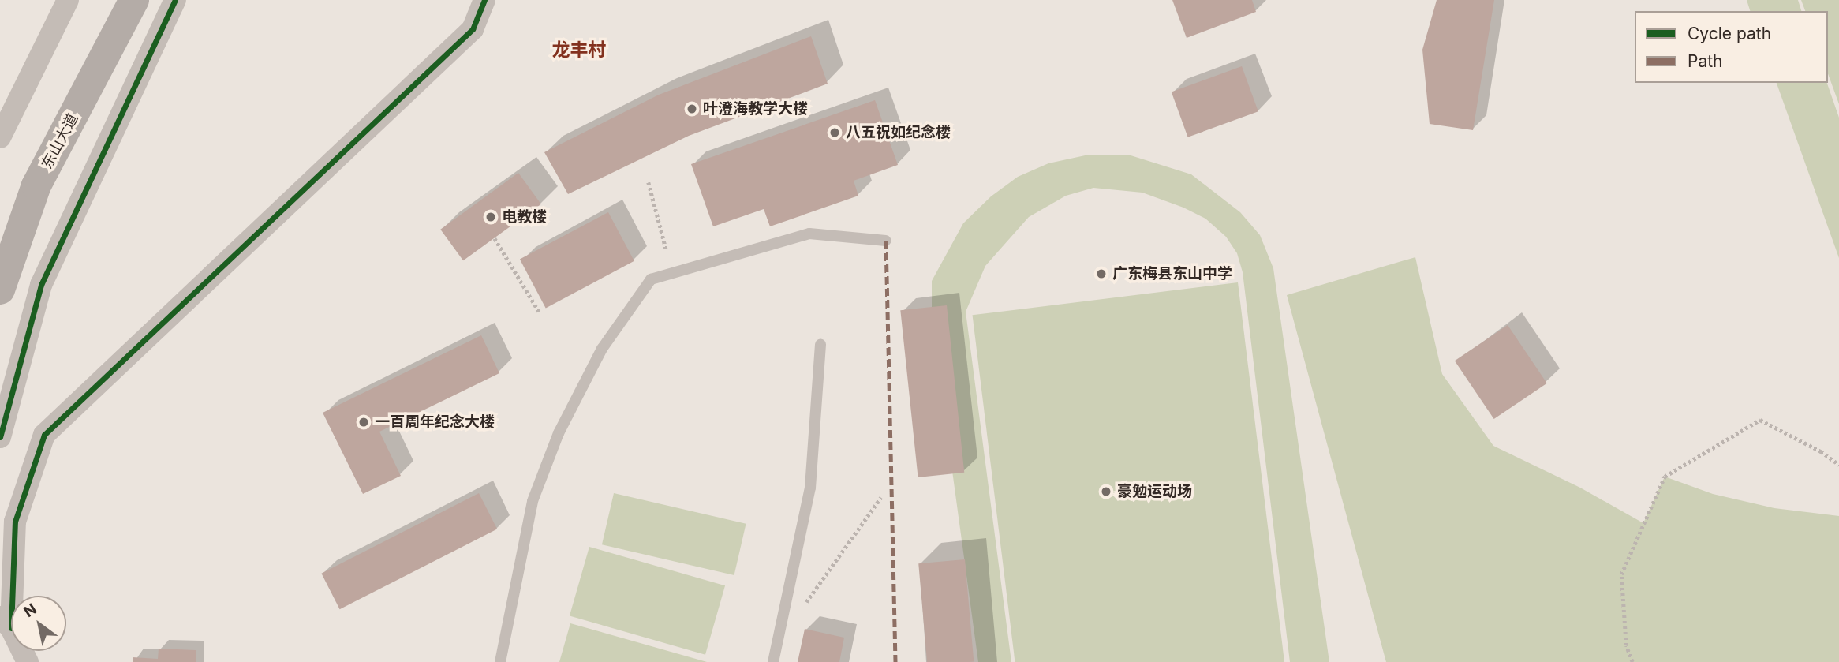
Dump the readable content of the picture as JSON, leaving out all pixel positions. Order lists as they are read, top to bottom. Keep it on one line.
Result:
{"streets":{"main road":["东山大道"]},"districts":["龙丰村"],"places":["叶澄海教学大楼","八五祝如纪念楼","电教楼","广东梅县东山中学","一百周年纪念大楼","豪勉运动场"],"legend":["Cycle path","Path"],"north":"top left"}
